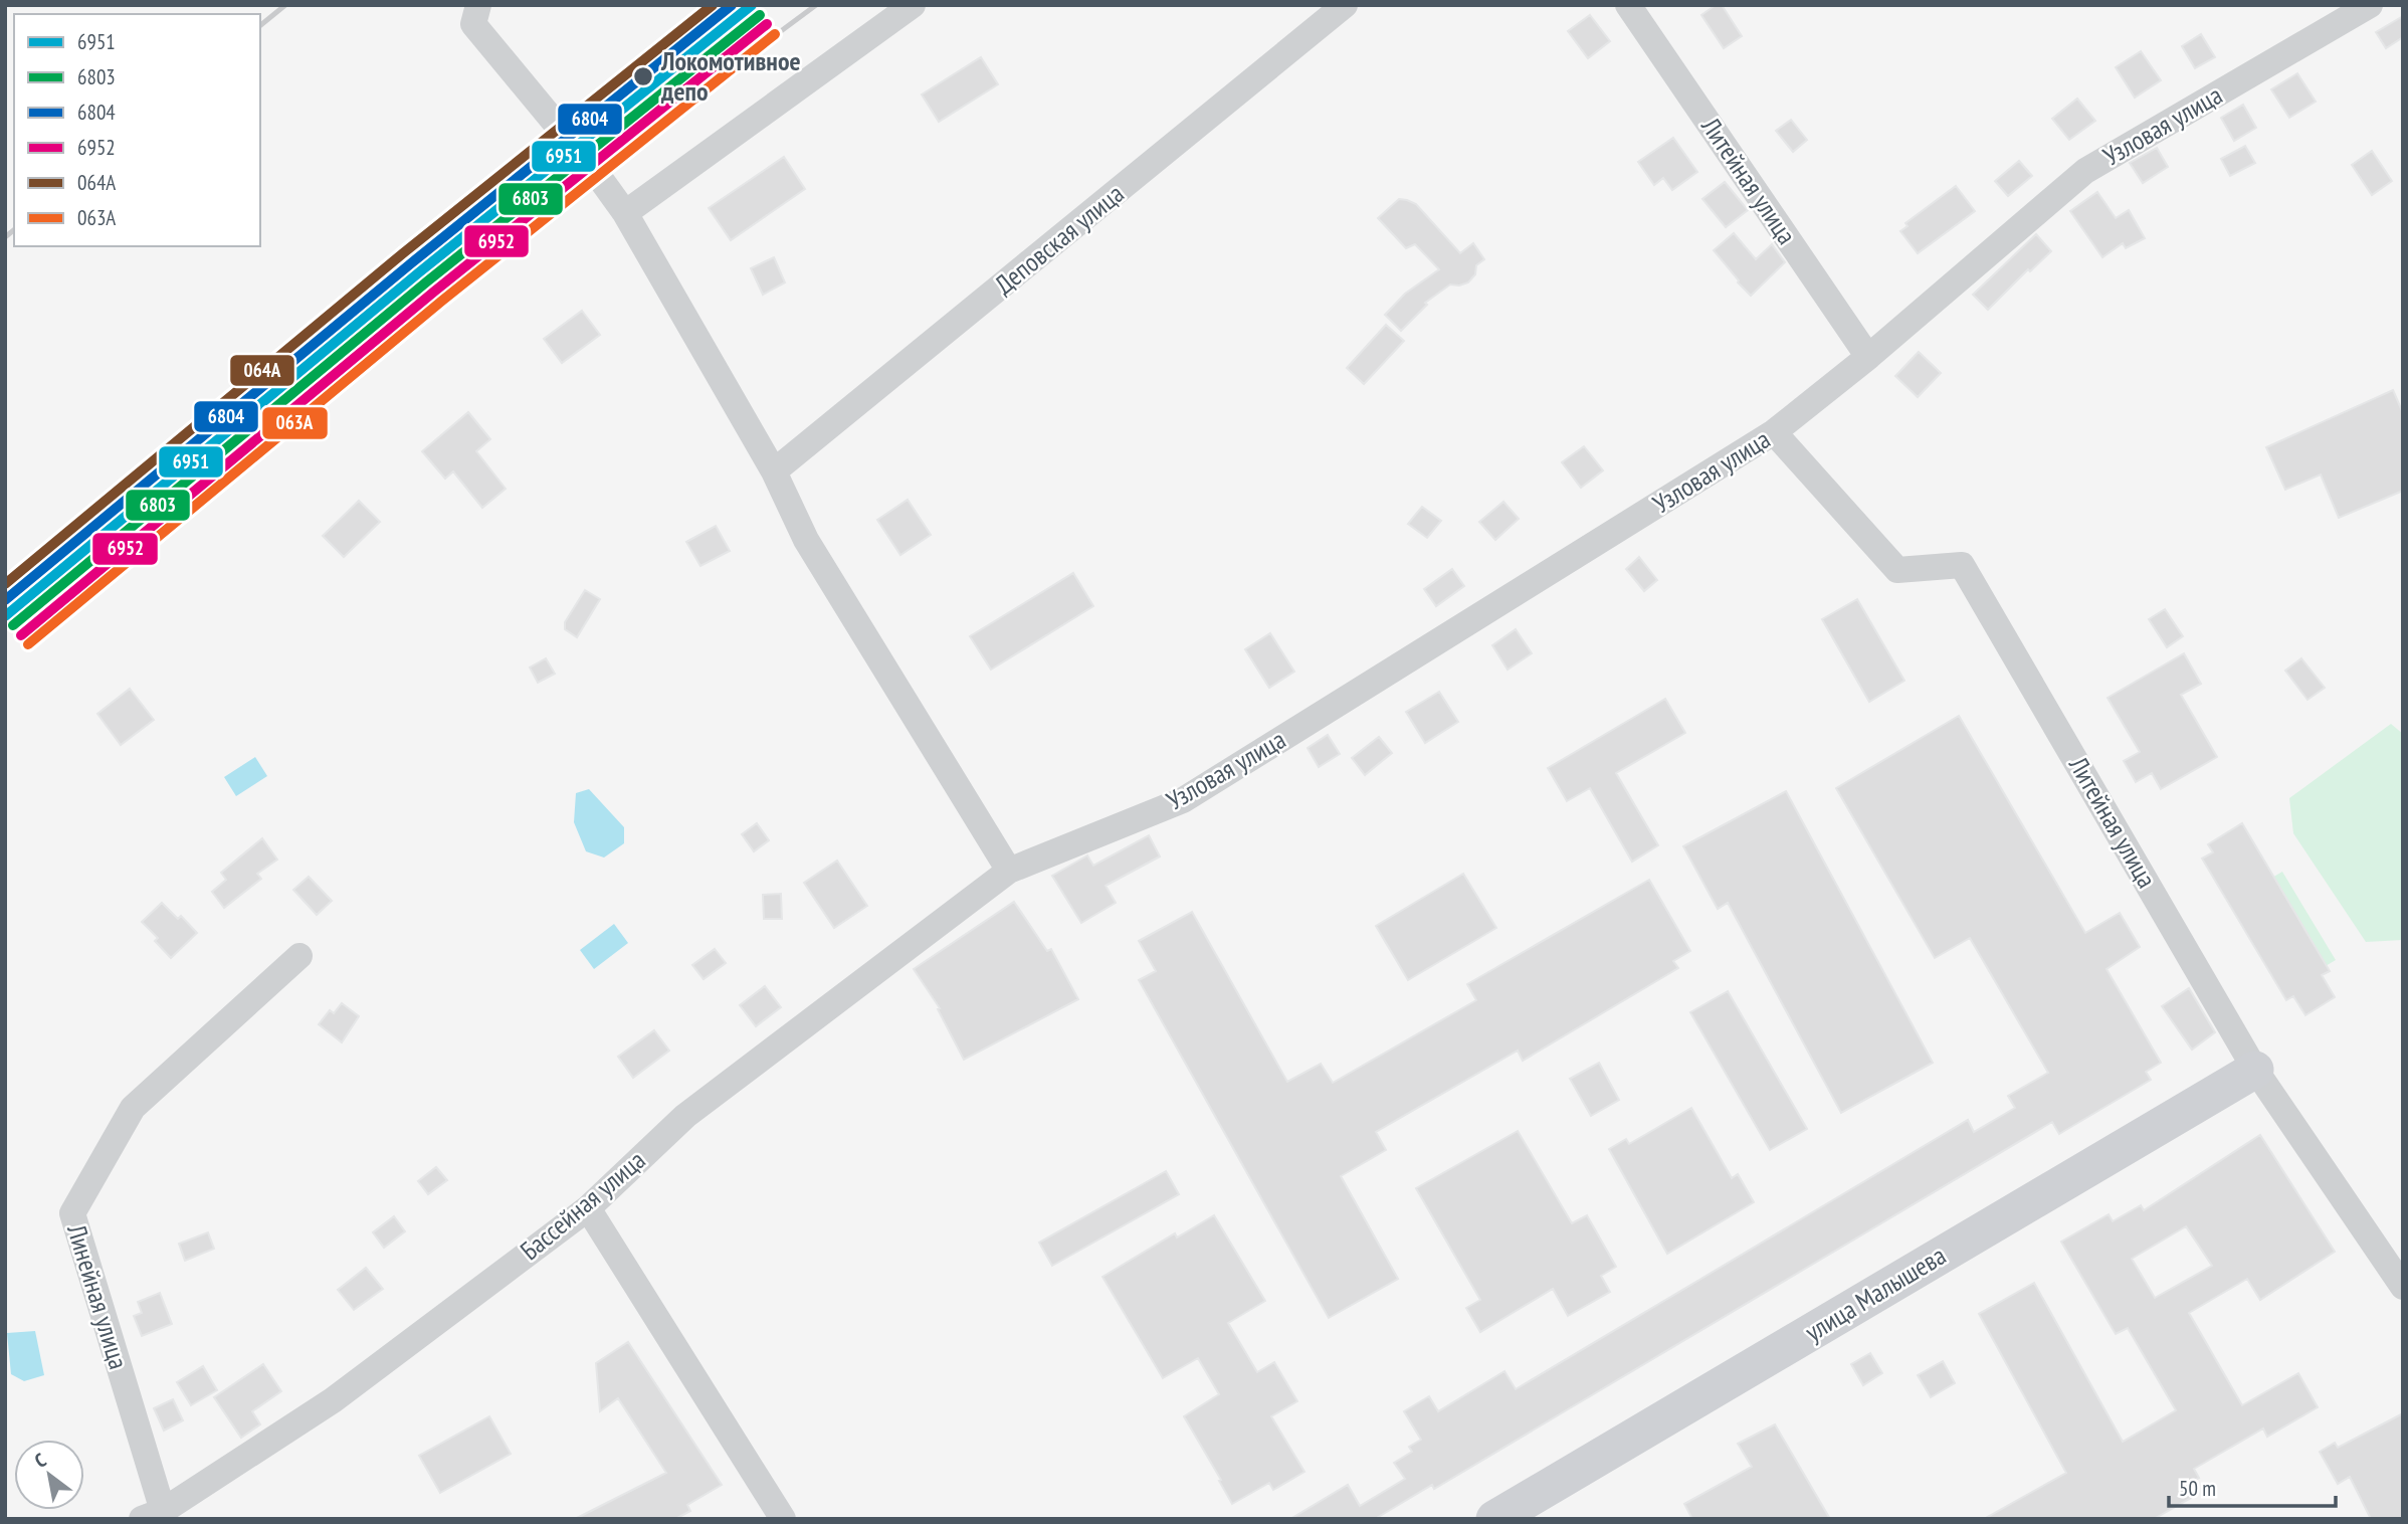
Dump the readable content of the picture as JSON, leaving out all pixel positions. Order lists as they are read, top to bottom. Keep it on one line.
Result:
{"streets":{"street":["Узловая улица","Литейная улица","Деповская улица","Бассейная улица","улица Малышева","Линейная улица"]},"crossings":[["Узловая улица","Литейная улица"],["Узловая улица","Бассейная улица"],["Литейная улица","улица Малышева"],["Бассейная улица","Линейная улица"]],"places":["Локомотивное депо"],"lines":["transit line 6951","transit line 6804","transit line 064А","transit line 6803","transit line 6952","transit line 063А"],"legend":["6951","6803","6804","6952","064А","063А"],"scale_bar":"50 m","north":"top left"}
